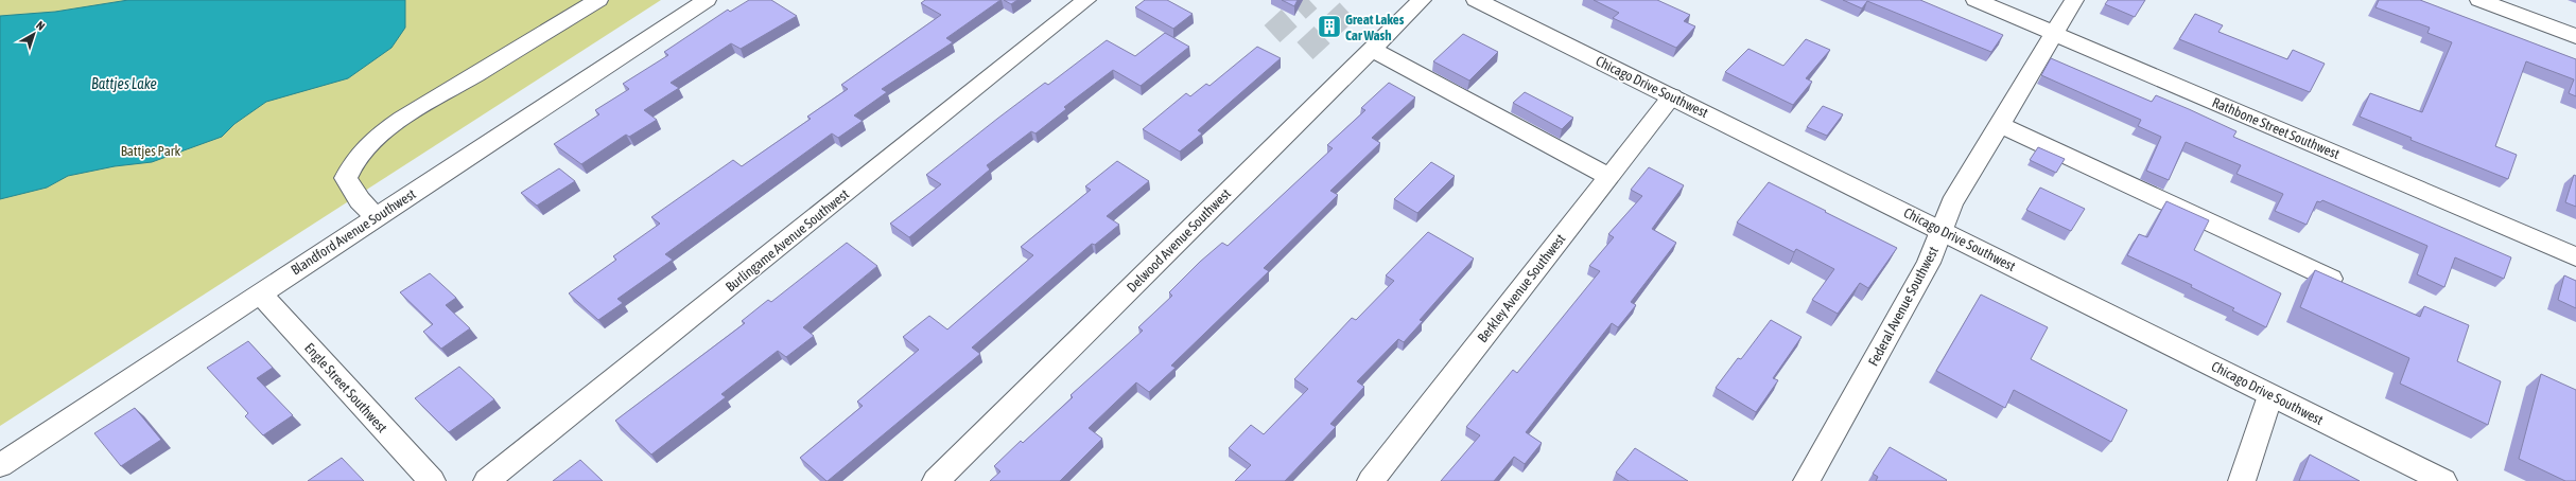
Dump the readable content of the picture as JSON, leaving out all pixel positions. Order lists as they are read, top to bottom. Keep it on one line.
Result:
{"streets":{"street":["Chicago Drive Southwest","Rathbone Street Southwest","Blandford Avenue Southwest","Burlingame Avenue Southwest","Delwood Avenue Southwest","Berkley Avenue Southwest","Federal Avenue Southwest","Engle Street Southwest"]},"crossings":[["Chicago Drive Southwest","Berkley Avenue Southwest"],["Chicago Drive Southwest","Federal Avenue Southwest"],["Rathbone Street Southwest","Federal Avenue Southwest"],["Blandford Avenue Southwest","Engle Street Southwest"]],"water":["Battjes Lake"],"parks":["Battjes Park"],"places":{"building":["Great Lakes Car Wash"]},"north":"top right"}
